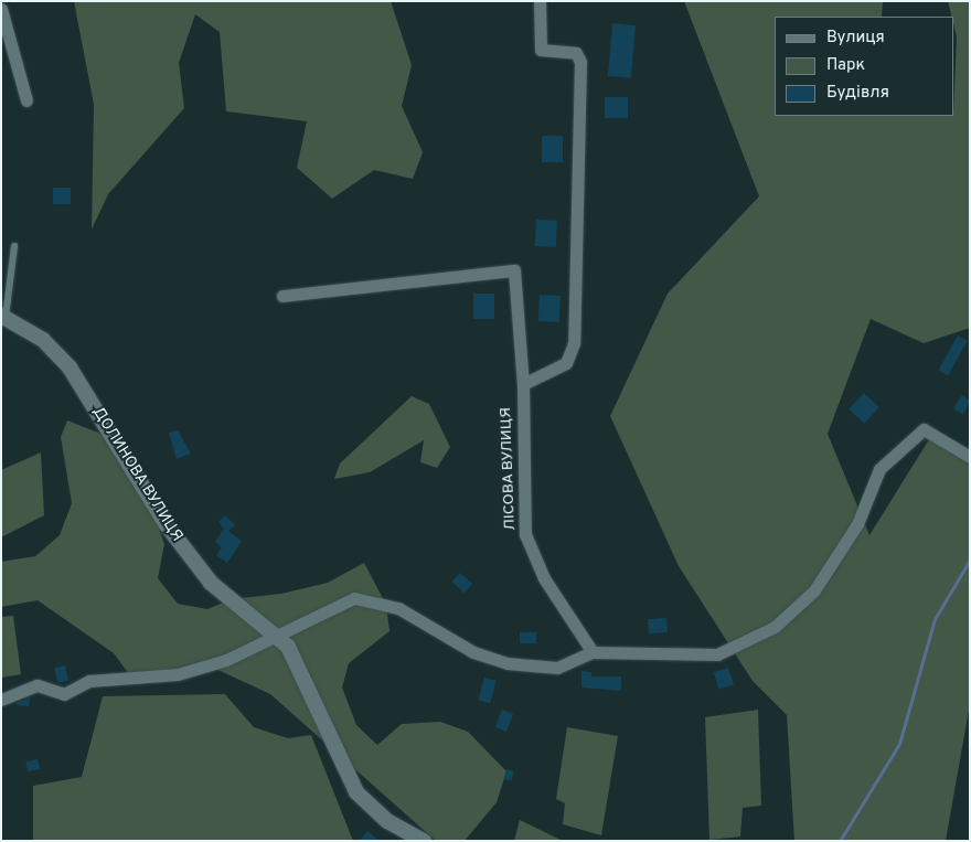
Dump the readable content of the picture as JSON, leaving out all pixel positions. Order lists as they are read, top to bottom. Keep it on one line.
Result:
{"streets":{"street":["ЛІСОВА ВУЛИЦЯ","ДОЛИНОВА ВУЛИЦЯ"]},"legend":["Вулиця","Парк","Будівля"]}
